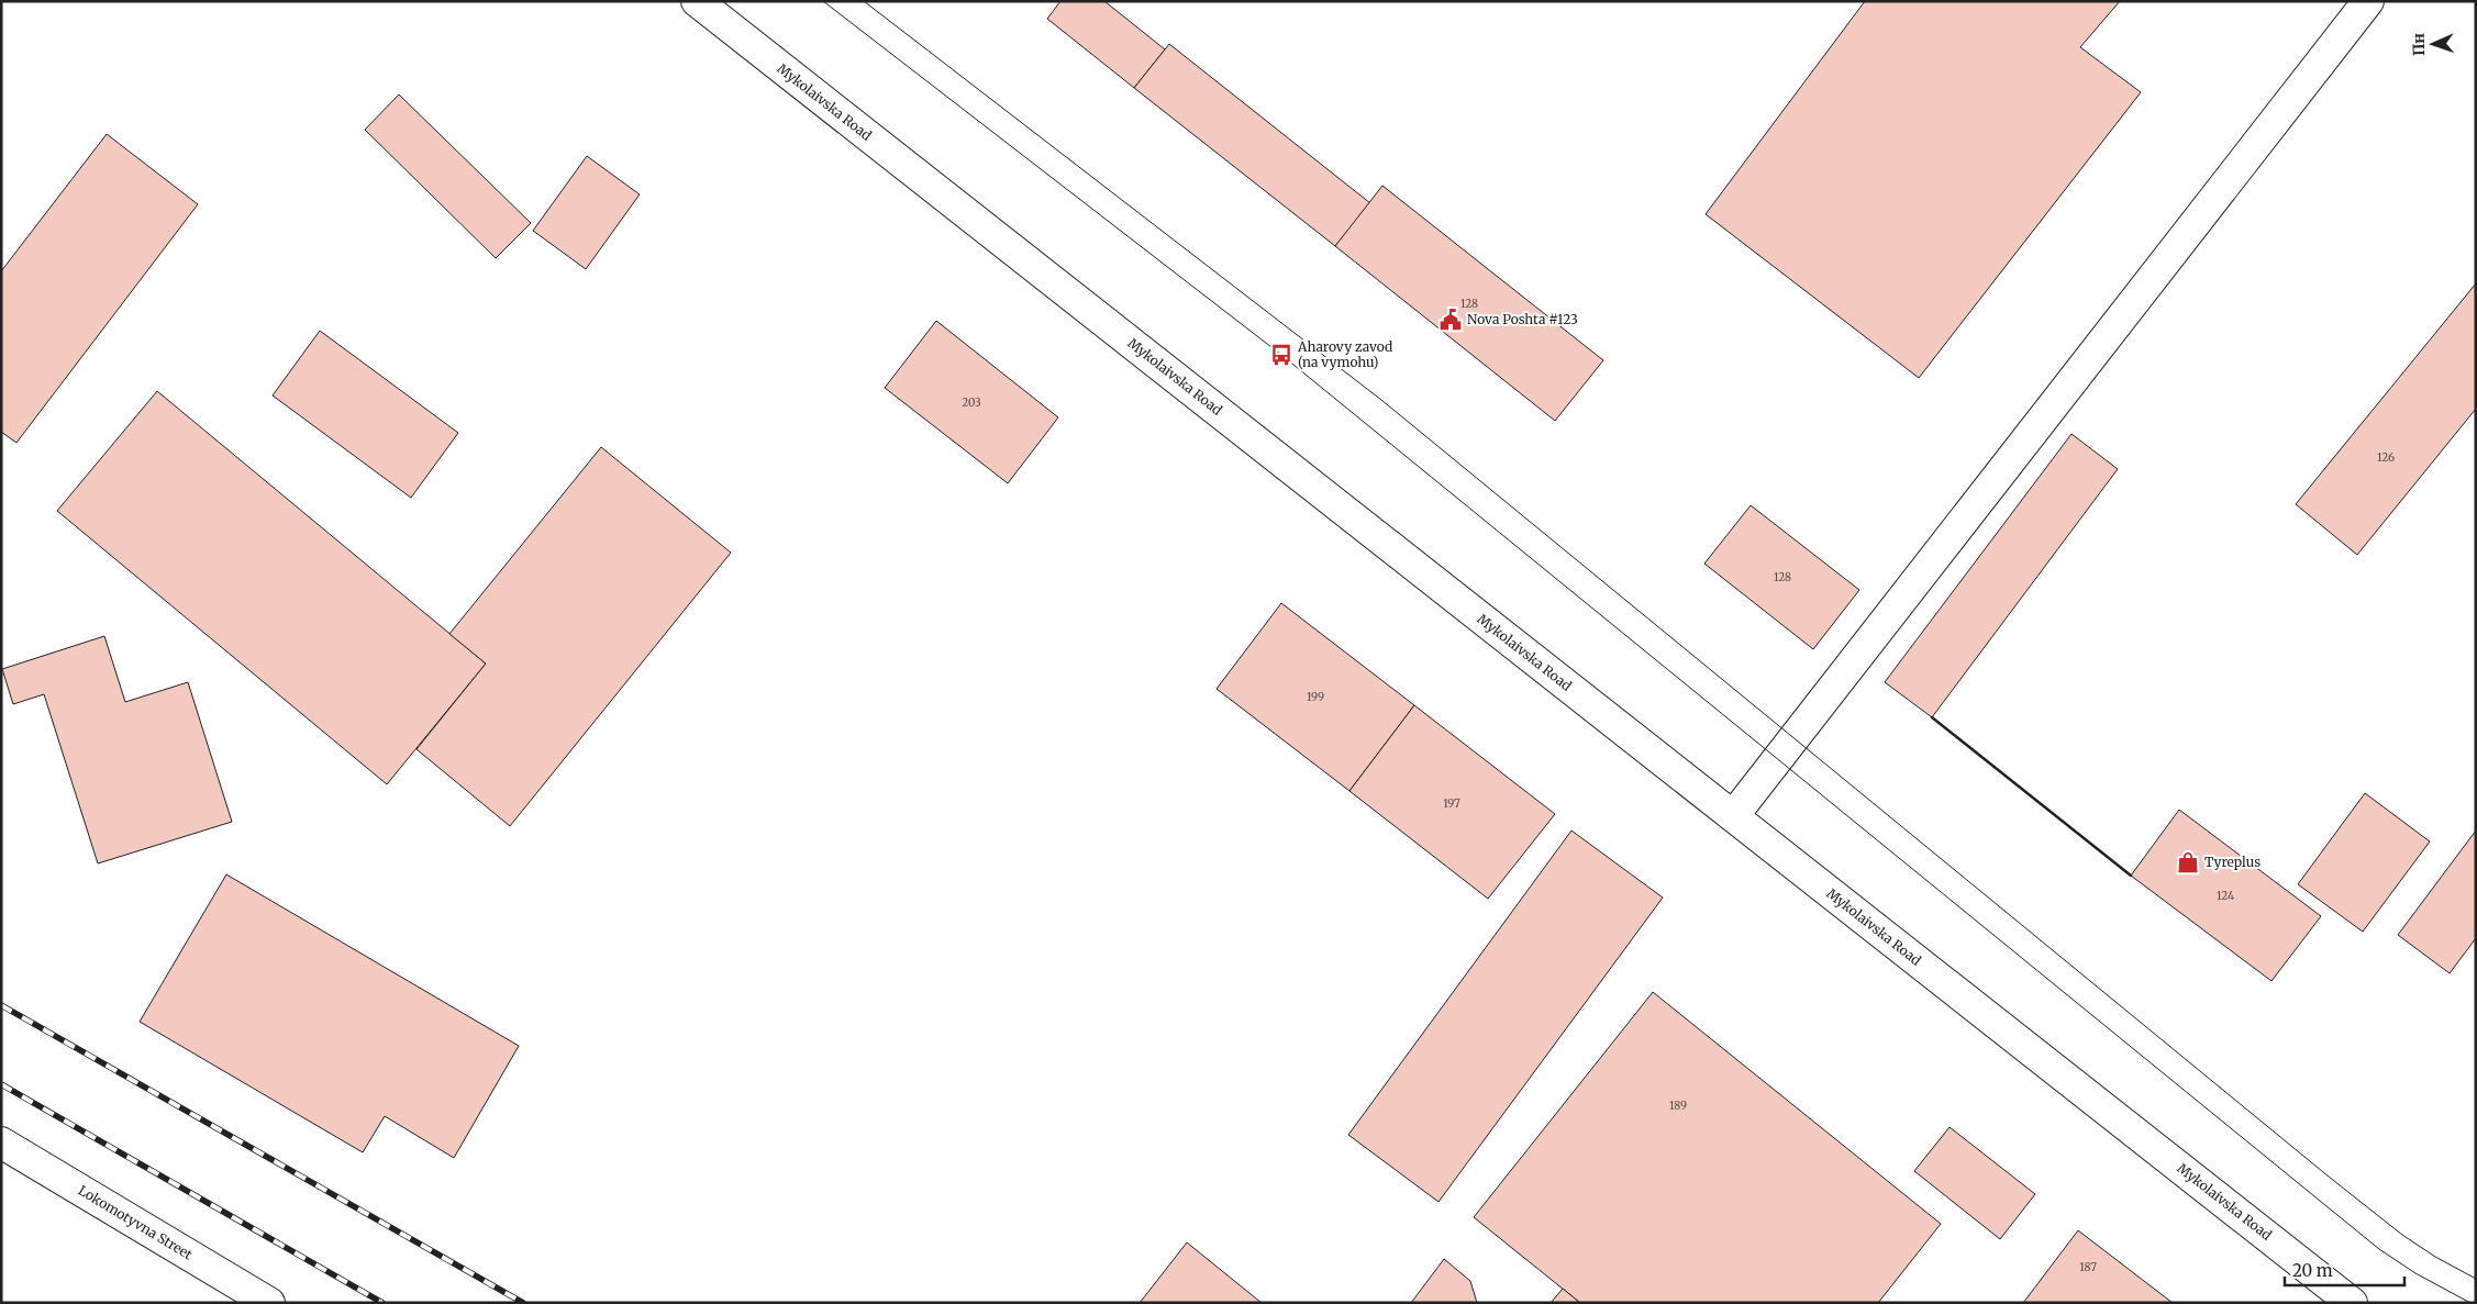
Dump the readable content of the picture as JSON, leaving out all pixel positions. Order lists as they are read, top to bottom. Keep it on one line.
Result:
{"streets":{"main road":["Mykolaivska Road","Lokomotyvna Street"]},"places":{"public building":["Nova Poshta #123"],"bus stop":["Aharovy zavod (na vymohu)"],"shop":["Tyreplus"]},"house_numbers":["128","203","126","128","199","197","124","189","187"],"scale_bar":"20 m","north":"left"}
